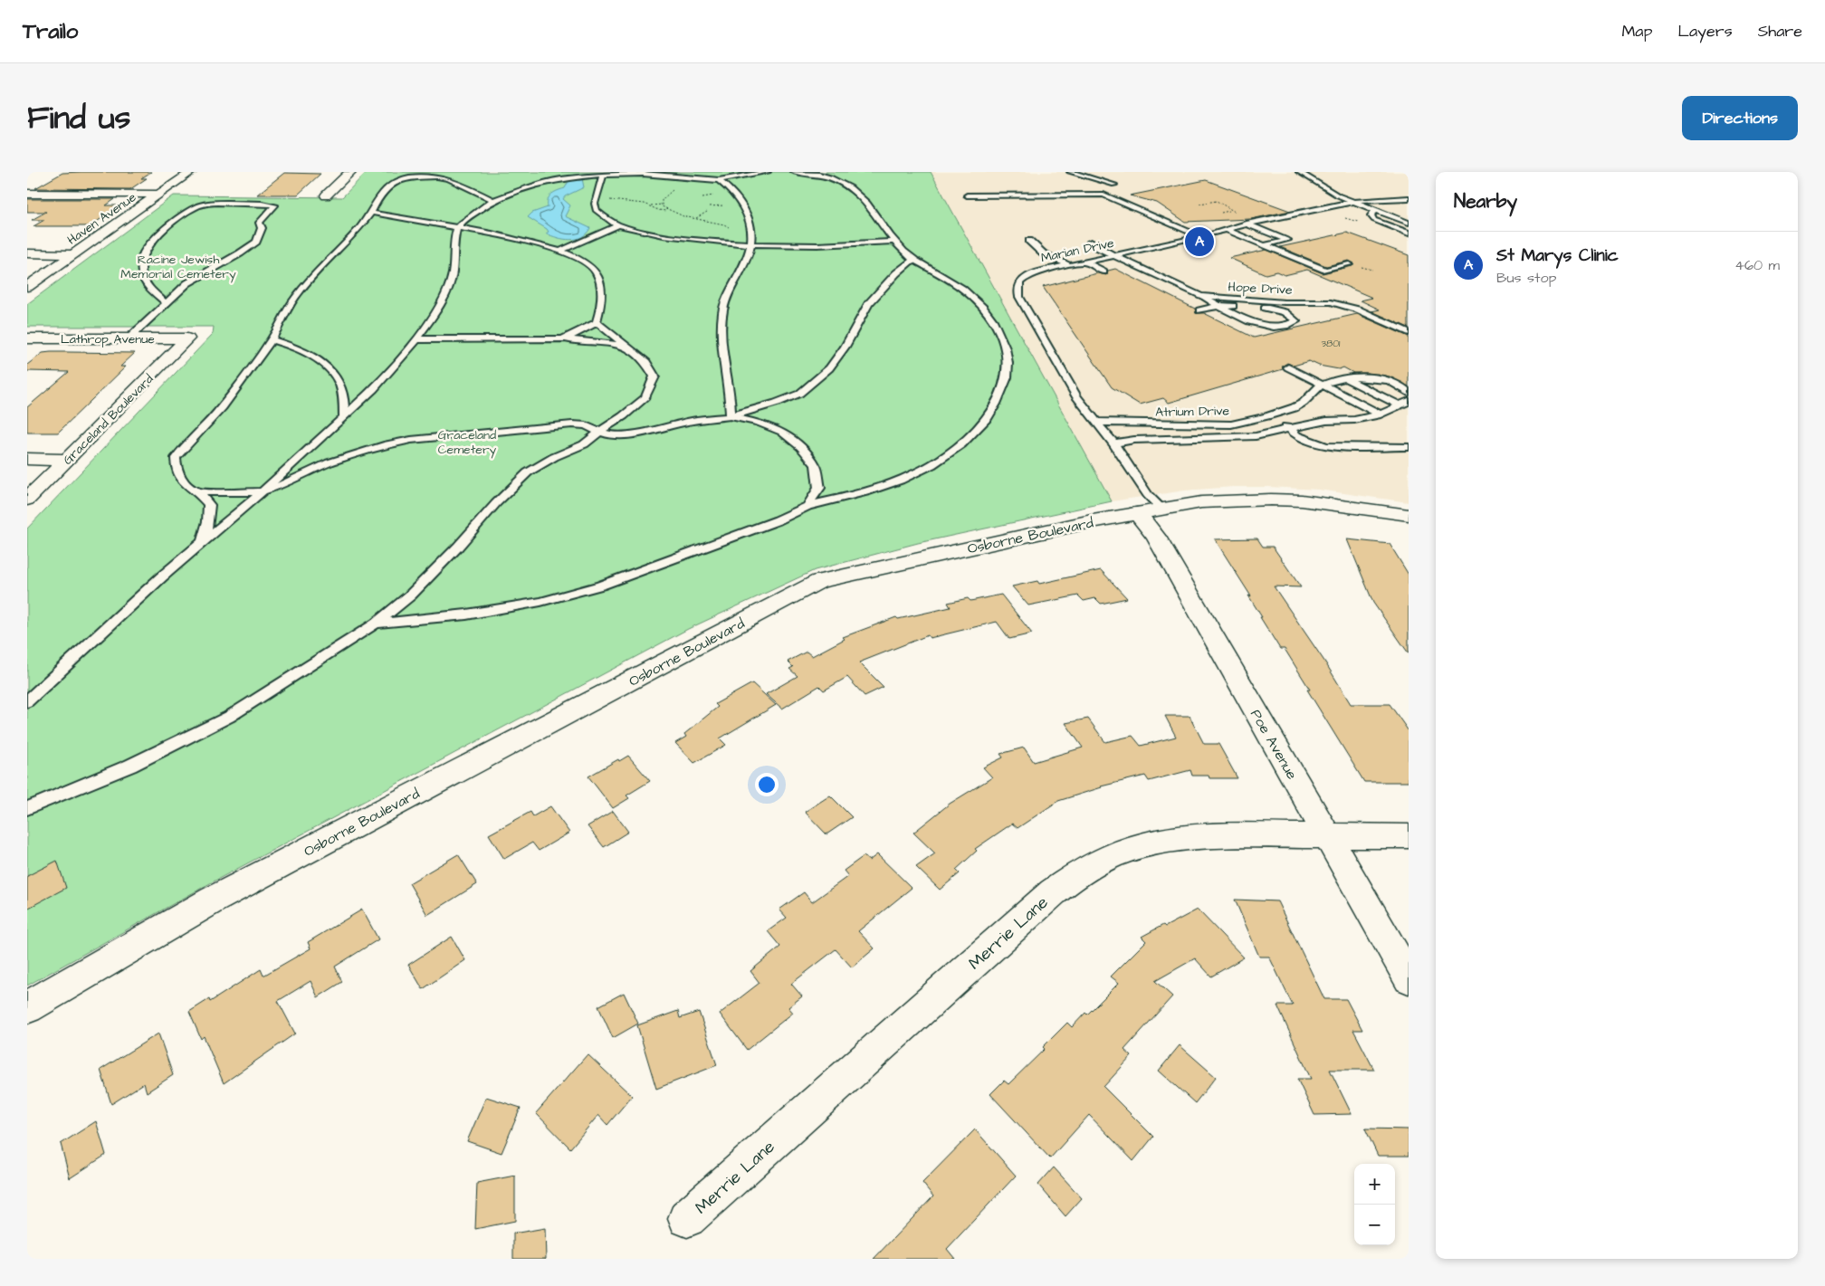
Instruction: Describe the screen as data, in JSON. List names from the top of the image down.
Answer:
{
  "streets": {
    "street": [
      "Haven Avenue",
      "Lathrop Avenue",
      "Graceland Boulevard",
      "Osborne Boulevard",
      "Poe Avenue",
      "Merrie Lane"
    ],
    "lane": ["Marian Drive", "Hope Drive", "Atrium Drive"]
  },
  "crossings": [
    ["Marian Drive", "Hope Drive"],
    ["Marian Drive", "Atrium Drive"],
    ["Marian Drive", "Osborne Boulevard"],
    ["Marian Drive", "Poe Avenue"],
    ["Lathrop Avenue", "Graceland Boulevard"],
    ["Osborne Boulevard", "Poe Avenue"],
    ["Poe Avenue", "Merrie Lane"]
  ],
  "parks": ["Racine Jewish Memorial Cemetery", "Graceland Cemetery"],
  "house_numbers": ["3801"],
  "page": {
    "header": "Trailo",
    "nav": ["Map", "Layers", "Share"],
    "title": "Find us",
    "buttons": "Directions",
    "heading": "Nearby",
    "pins": "A",
    "list": [
      {
        "mark": "A",
        "name": "St Marys Clinic",
        "note": "Bus stop",
        "value": "460 m"
      }
    ],
    "map_buttons": ["+", "−"]
  }
}
